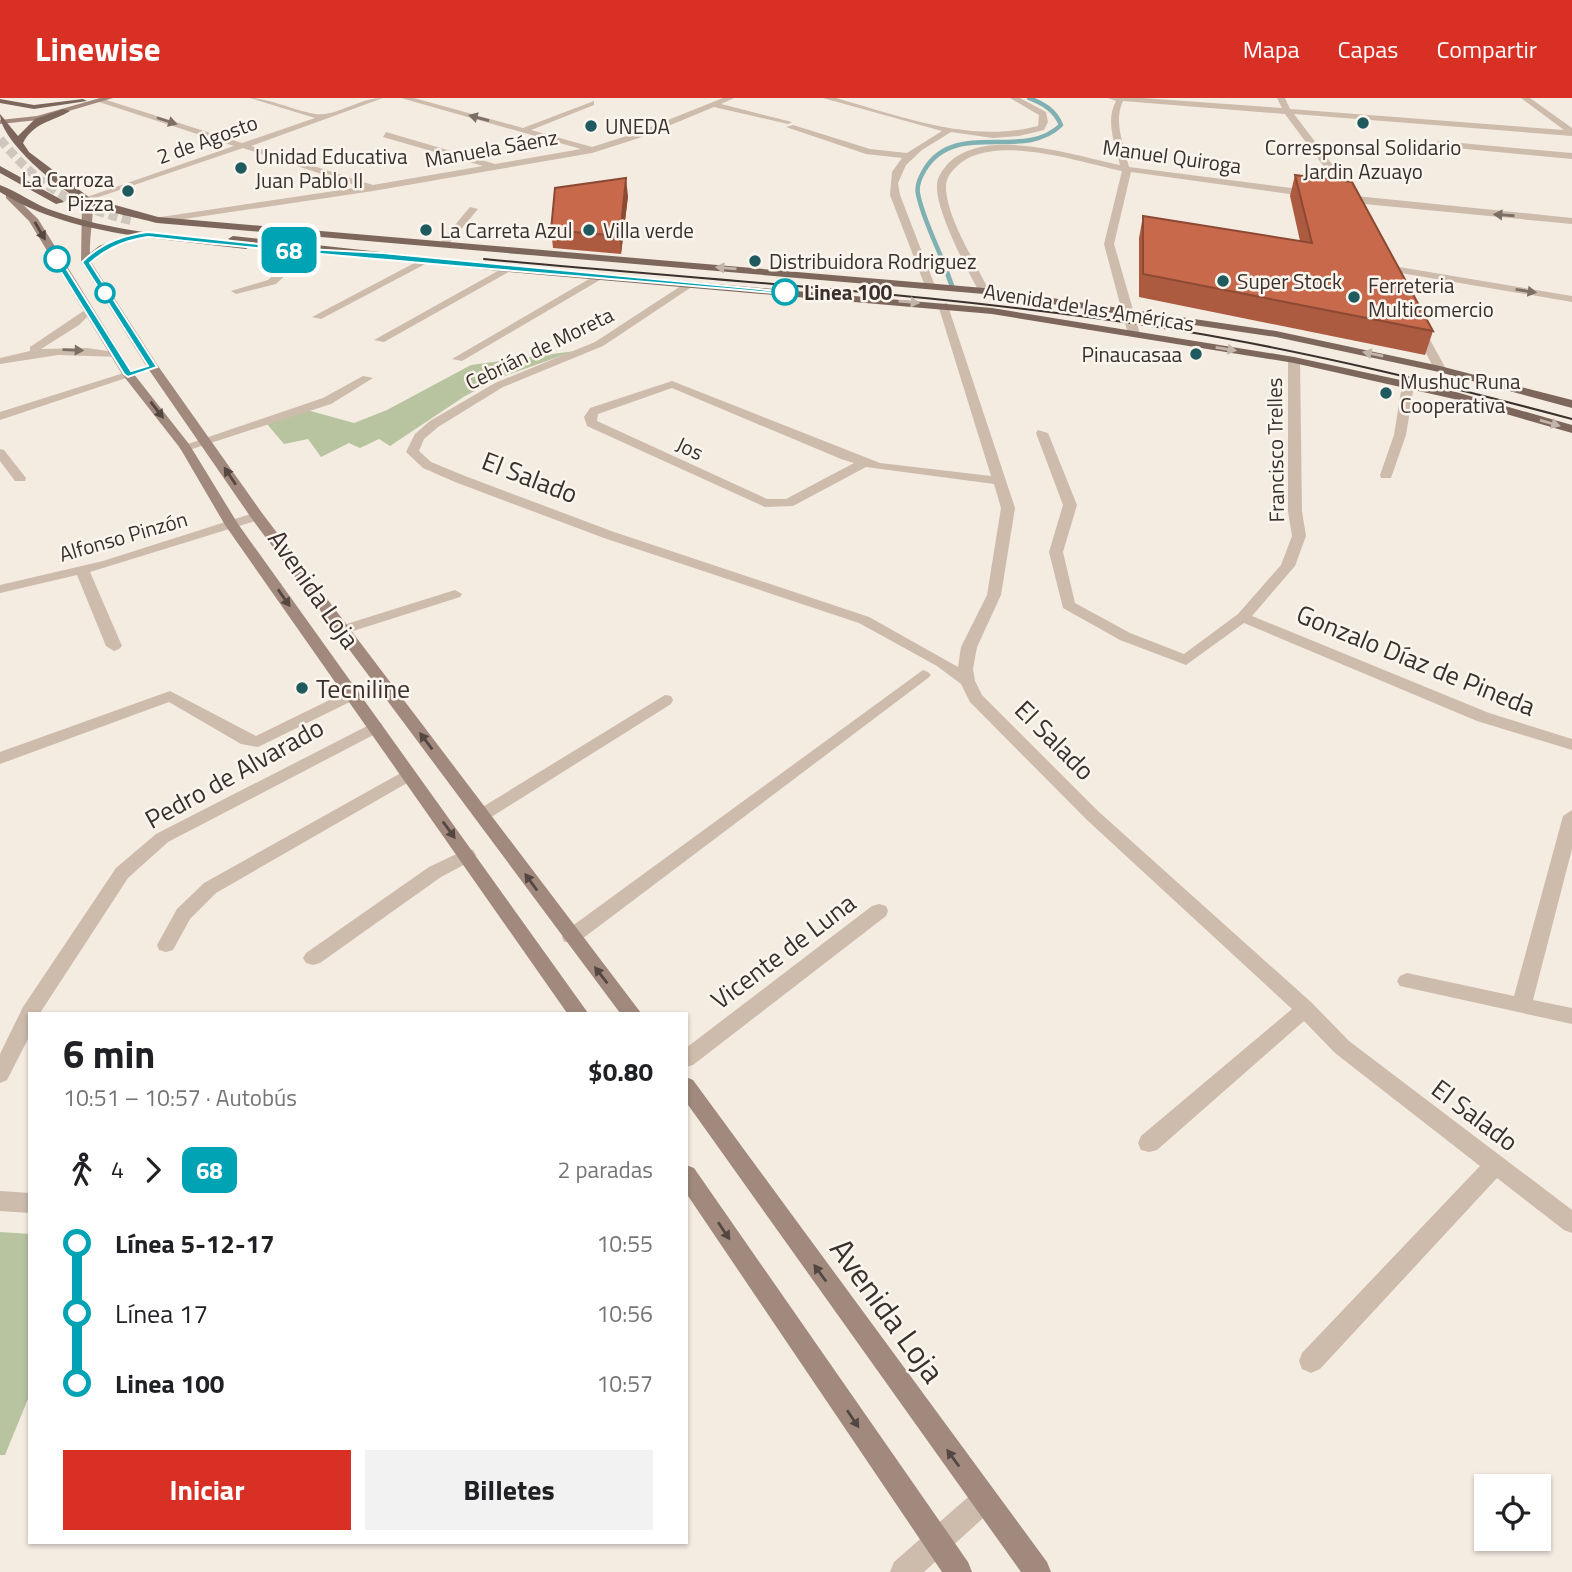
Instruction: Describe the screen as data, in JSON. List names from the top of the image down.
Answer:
{
  "streets": {
    "main road": ["Avenida de las Américas", "Avenida Loja"],
    "street": [
      "2 de Agosto",
      "Manuela Sáenz",
      "Manuel Quiroga",
      "Cebrián de Moreta",
      "Jos",
      "Francisco Trelles",
      "El Salado",
      "Alfonso Pinzón",
      "Gonzalo Díaz de Pineda",
      "Pedro de Alvarado",
      "Vicente de Luna"
    ]
  },
  "crossings": [
    ["2 de Agosto", "Avenida de las Américas"],
    ["Manuela Sáenz", "Avenida de las Américas"],
    ["Manuel Quiroga", "Avenida de las Américas"],
    ["Avenida de las Américas", "Cebrián de Moreta"],
    ["Avenida de las Américas", "Francisco Trelles"],
    ["Avenida de las Américas", "Avenida Loja"],
    ["Cebrián de Moreta", "El Salado"],
    ["Francisco Trelles", "Gonzalo Díaz de Pineda"],
    ["Alfonso Pinzón", "Avenida Loja"],
    ["Avenida Loja", "Pedro de Alvarado"]
  ],
  "places": [
    "Corresponsal Solidario Jardin Azuayo",
    "UNEDA",
    "Unidad Educativa Juan Pablo II",
    "La Carroza Pizza",
    "La Carreta Azul",
    "Villa verde",
    "Distribuidora Rodriguez",
    "Super Stock",
    "Linea 100",
    "Ferreteria Multicomercio",
    "Pinaucasaa",
    "Mushuc Runa Cooperativa",
    "Tecniline"
  ],
  "lines": ["bus line 68"],
  "page": {
    "header": "Linewise",
    "nav": ["Mapa", "Capas", "Compartir"],
    "on_map": "68",
    "heading": ["6 min", "10:51 – 10:57 · Autobús", "$0.80"],
    "legs": ["4", "68", "2 paradas"],
    "list": [
      {
        "name": "Línea 5-12-17",
        "value": "10:55"
      },
      {
        "name": "Línea 17",
        "value": "10:56"
      },
      {
        "name": "Linea 100",
        "value": "10:57"
      }
    ],
    "buttons": ["Iniciar", "Billetes"]
  }
}
